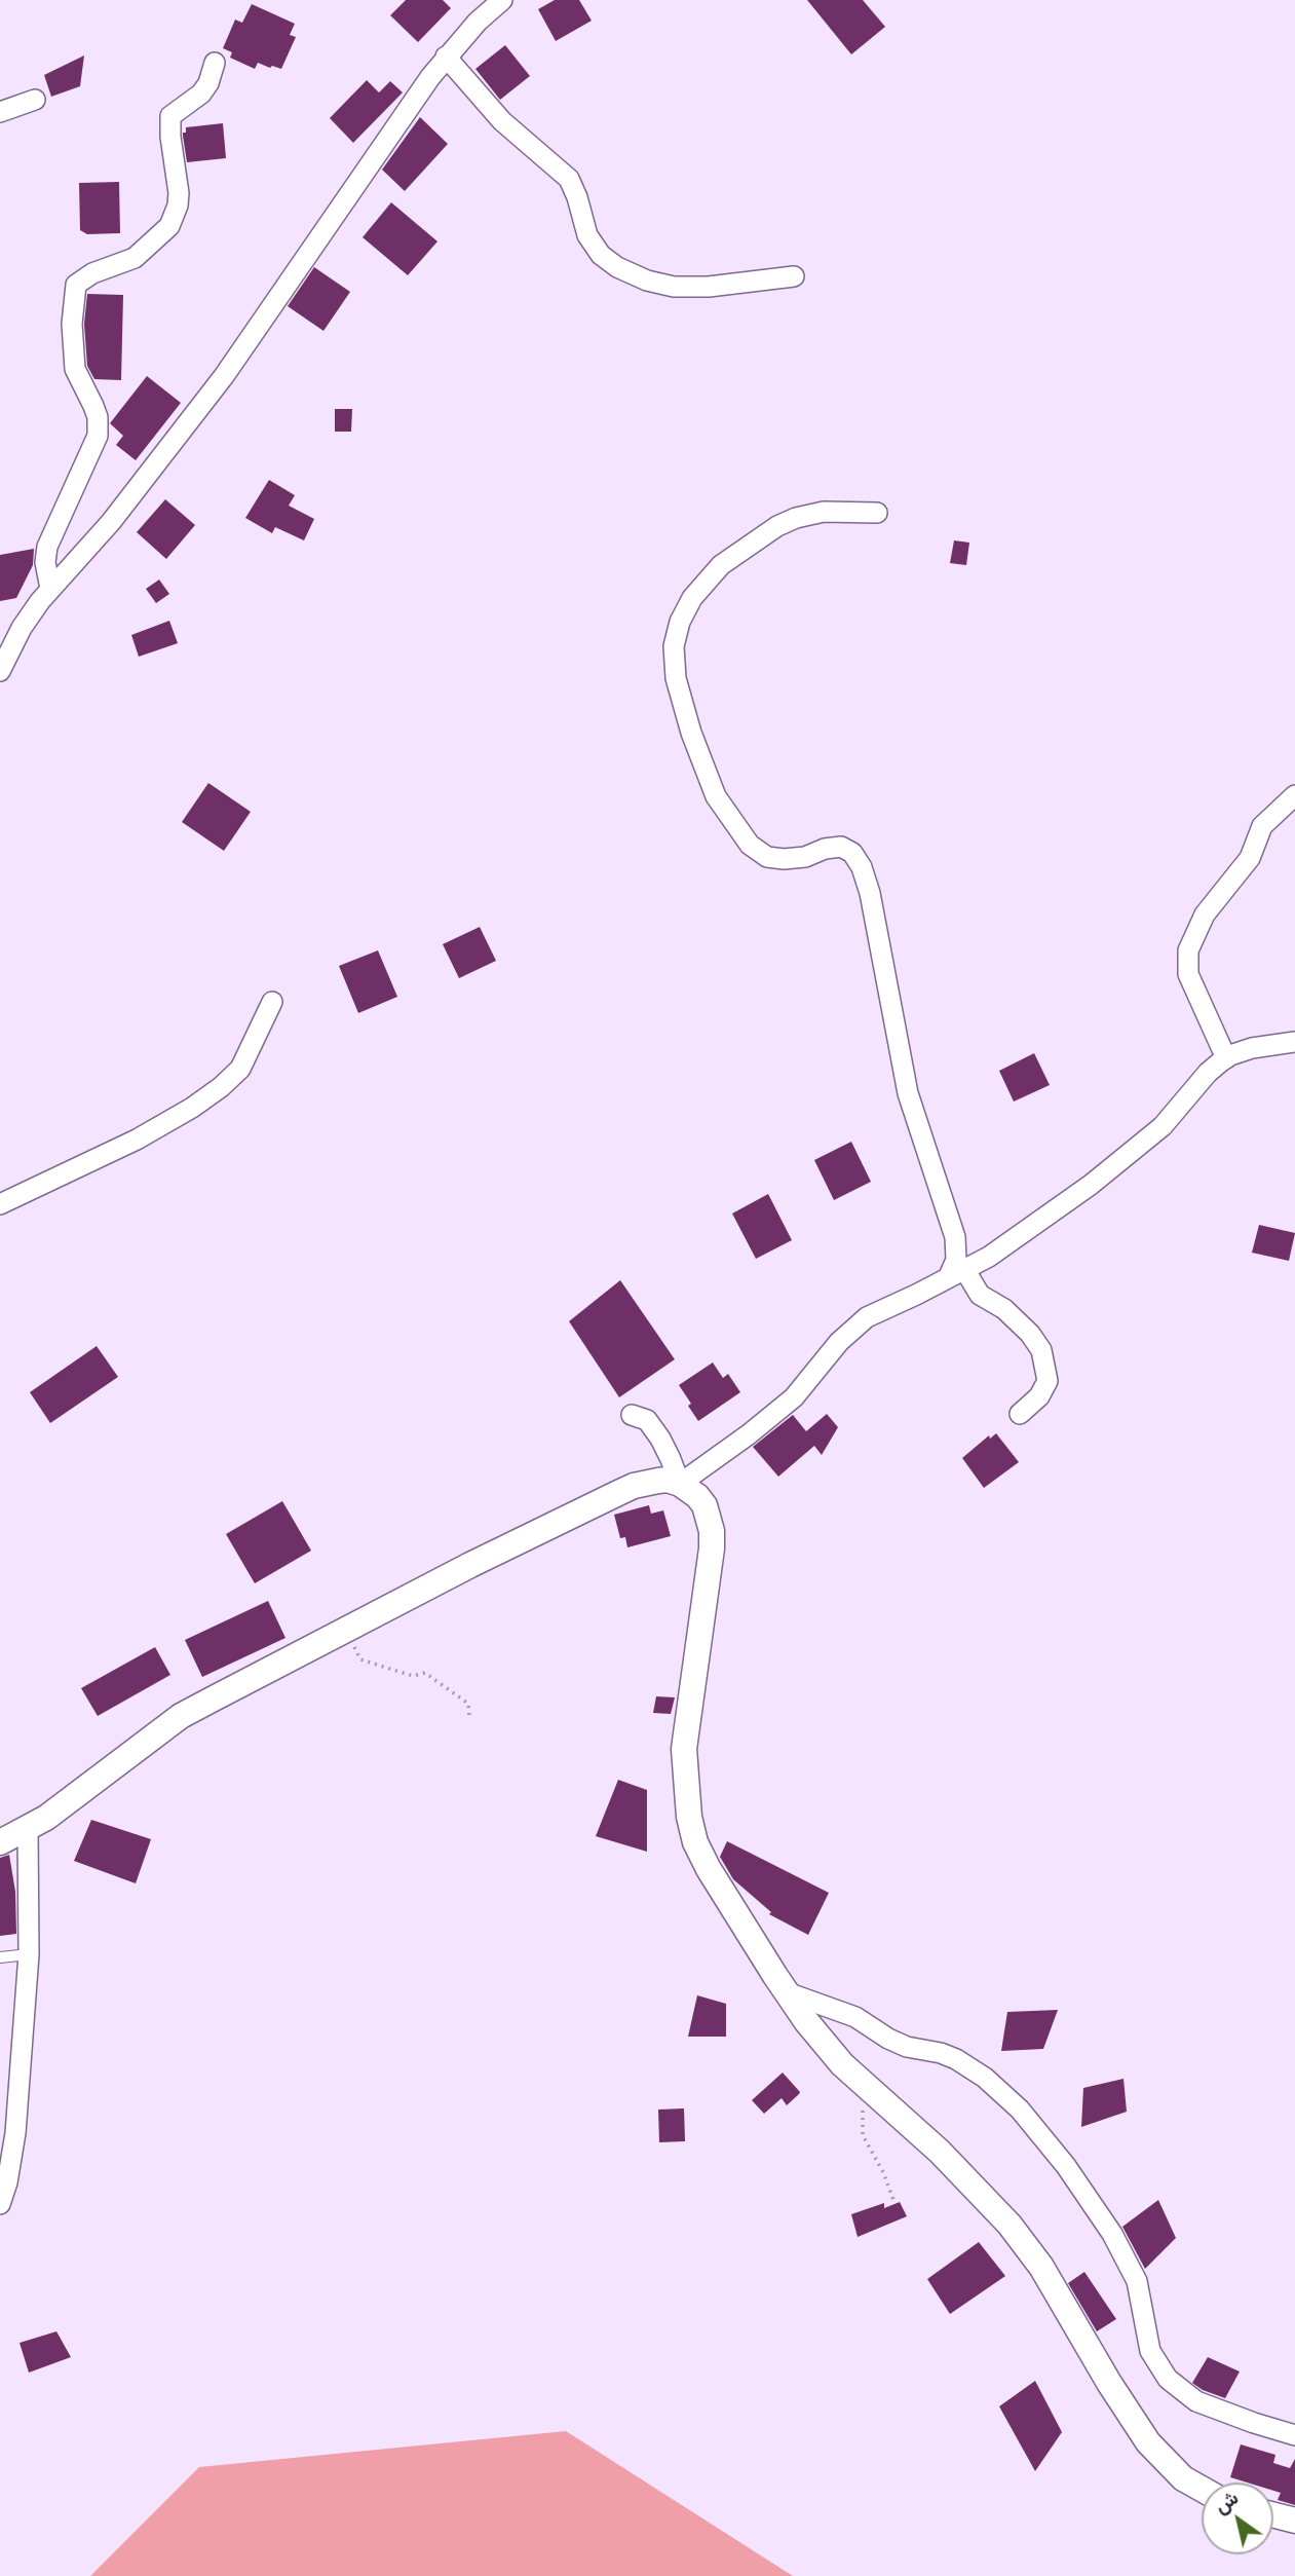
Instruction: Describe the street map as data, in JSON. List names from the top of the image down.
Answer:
{
  "north": "top left"
}
